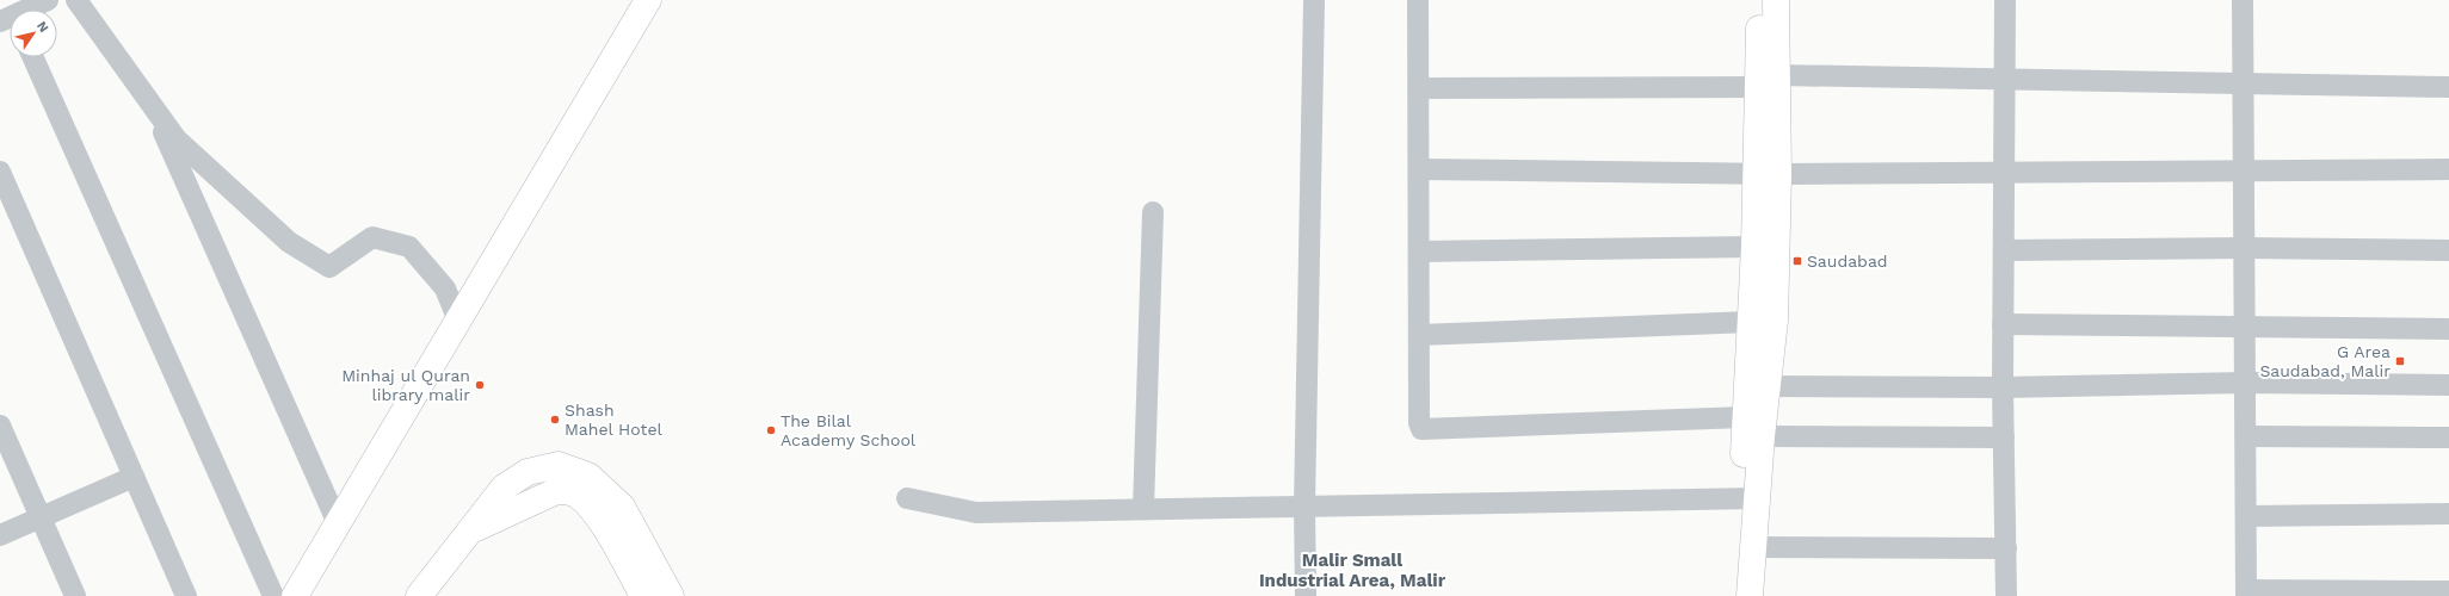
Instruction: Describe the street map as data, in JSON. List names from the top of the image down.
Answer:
{
  "districts": ["Malir Small Industrial Area, Malir"],
  "places": {
    "transit": ["Saudabad", "G Area Saudabad, Malir"],
    "other": ["Minhaj ul Quran library malir", "Shash Mahel Hotel", "The Bilal Academy School"]
  },
  "north": "top right"
}
